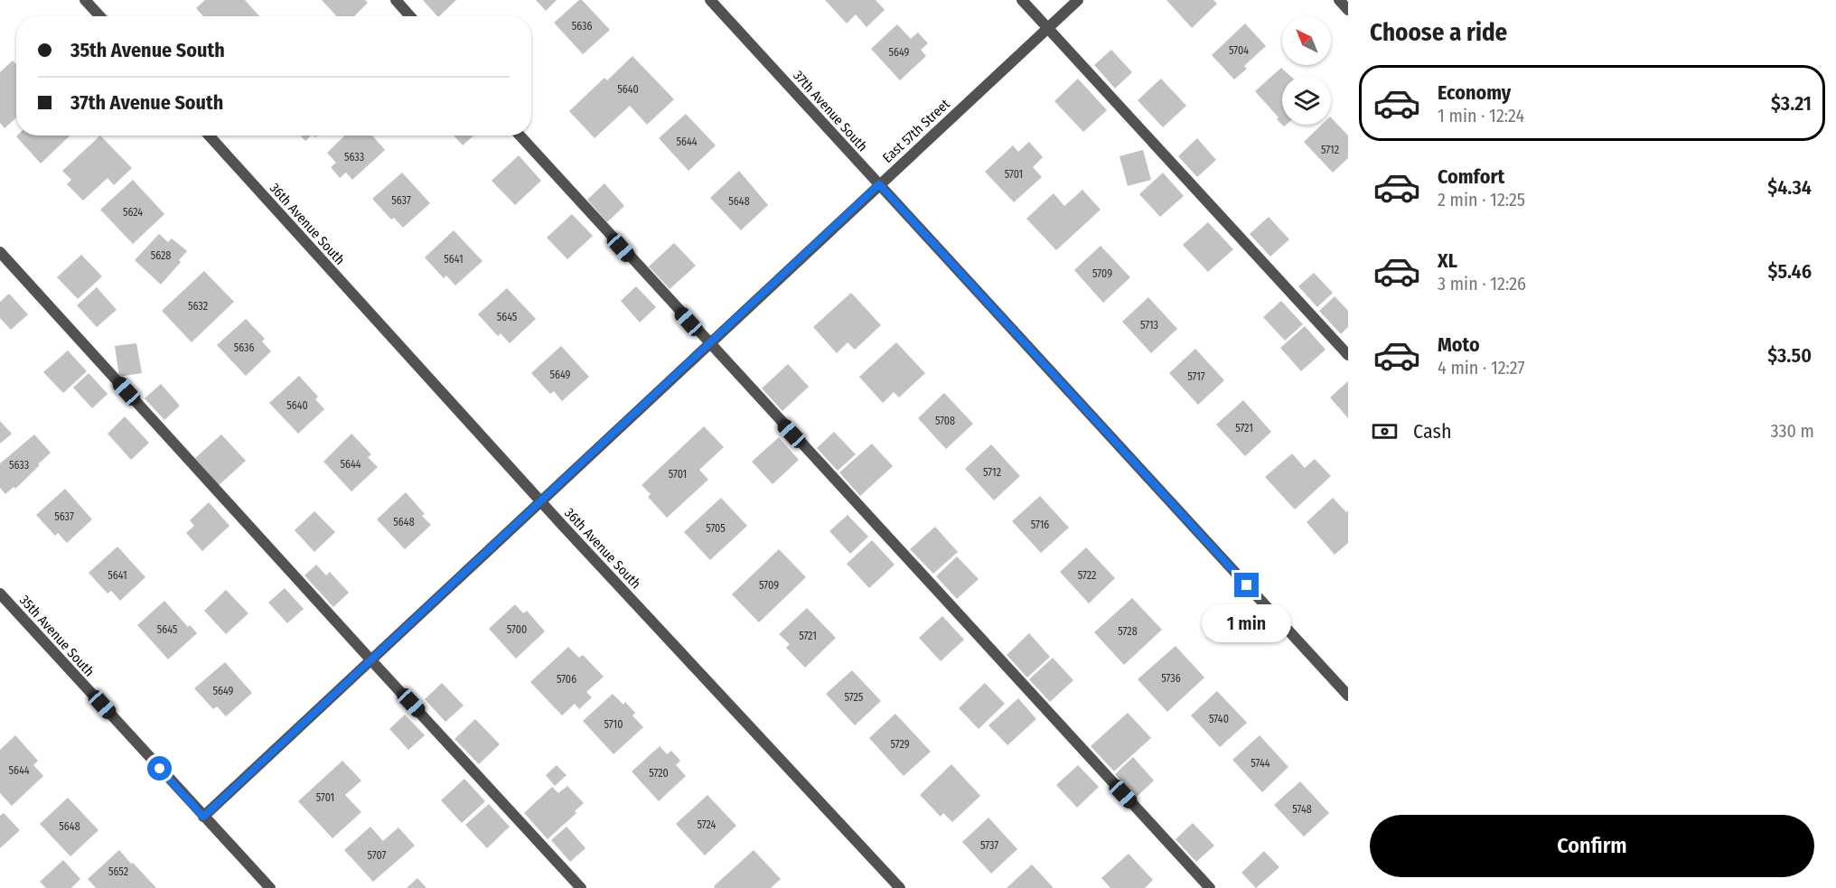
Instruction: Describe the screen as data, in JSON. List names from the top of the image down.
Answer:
{
  "streets": {
    "street": [
      "37th Avenue South",
      "East 57th Street",
      "36th Avenue South",
      "35th Avenue South"
    ]
  },
  "crossings": [
    ["37th Avenue South", "East 57th Street"],
    ["East 57th Street", "36th Avenue South"],
    ["East 57th Street", "35th Avenue South"]
  ],
  "house_numbers": [
    "5636",
    "5704",
    "5649",
    "5640",
    "5644",
    "5712",
    "5633",
    "5701",
    "5637",
    "5648",
    "5624",
    "5628",
    "5641",
    "5709",
    "5632",
    "5645",
    "5713",
    "5636",
    "5649",
    "5717",
    "5640",
    "5708",
    "5721",
    "5644",
    "5633",
    "5712",
    "5701",
    "5637",
    "5648",
    "5716",
    "5705",
    "5641",
    "5722",
    "5709",
    "5645",
    "5700",
    "5728",
    "5721",
    "5736",
    "5706",
    "5649",
    "5725",
    "5740",
    "5710",
    "5729",
    "5744",
    "5644",
    "5720",
    "5701",
    "5748",
    "5724",
    "5648",
    "5737",
    "5707",
    "5652"
  ],
  "north": "top left",
  "page": {
    "heading": "Choose a ride",
    "banner": ["35th Avenue South", "37th Avenue South"],
    "list": [
      {
        "name": "Economy",
        "note": "1 min · 12:24",
        "value": "$3.21"
      },
      {
        "name": "Comfort",
        "note": "2 min · 12:25",
        "value": "$4.34"
      },
      {
        "name": "XL",
        "note": "3 min · 12:26",
        "value": "$5.46"
      },
      {
        "name": "Moto",
        "note": "4 min · 12:27",
        "value": "$3.50"
      }
    ],
    "pay": ["Cash", "330 m"],
    "bubble": "1 min",
    "buttons": "Confirm"
  }
}
